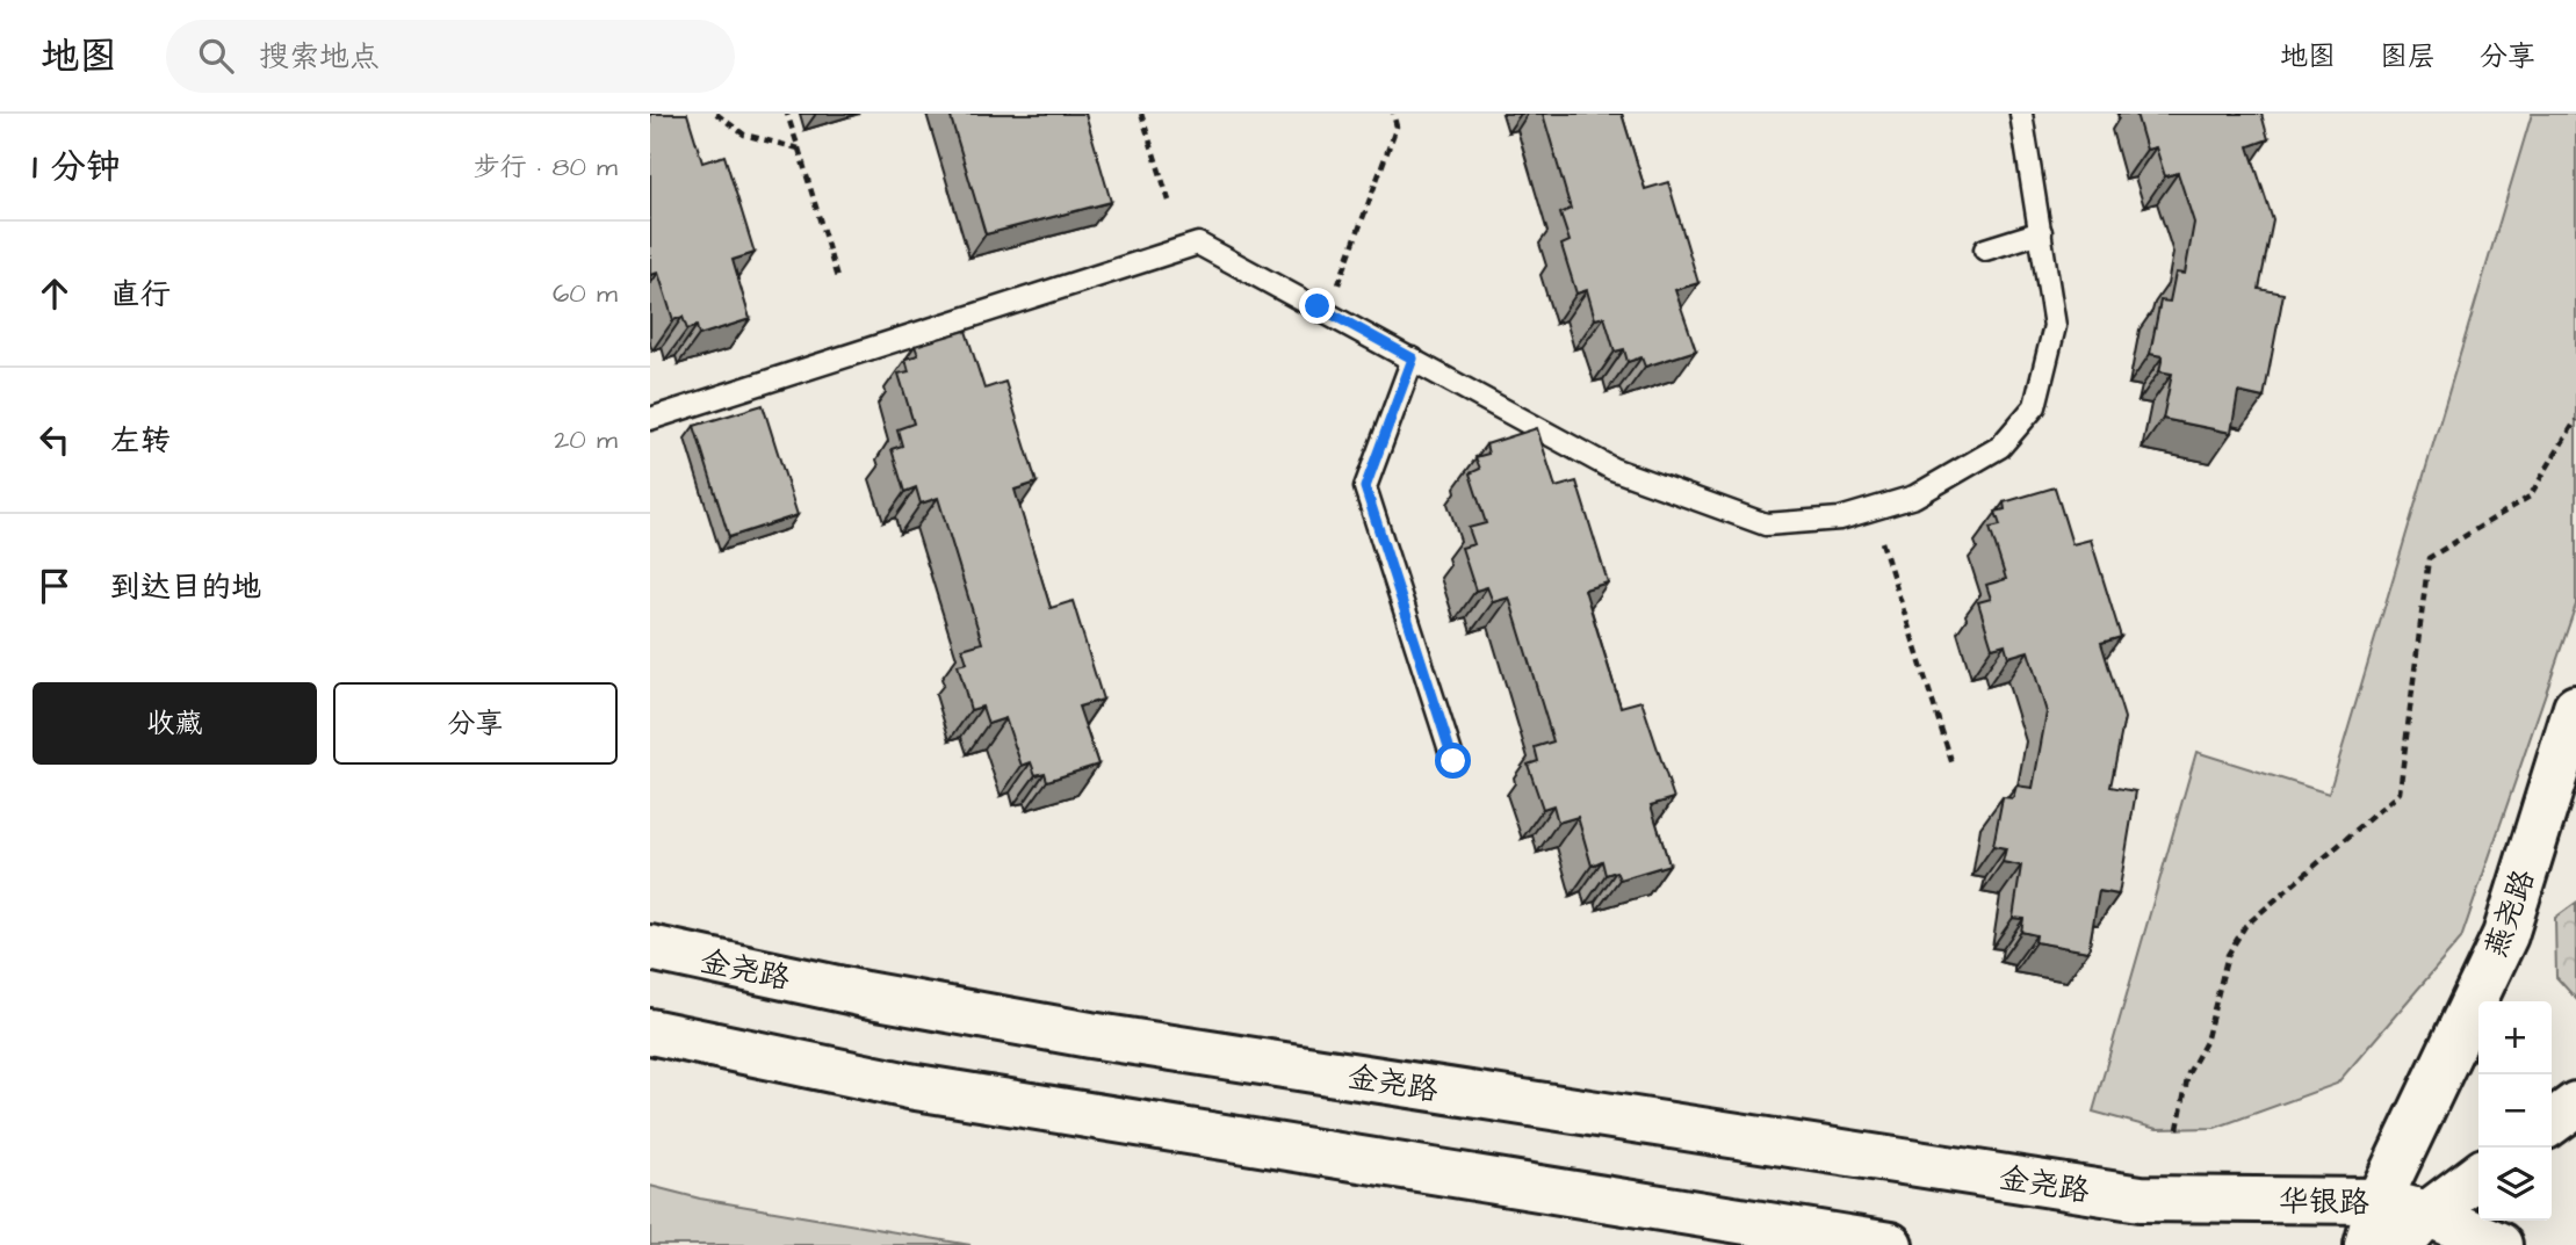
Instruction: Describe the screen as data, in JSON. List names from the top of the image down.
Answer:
{
  "streets": {
    "main road": ["燕尧路", "金尧路", "华银路"]
  },
  "crossings": [
    ["燕尧路", "华银路"],
    ["金尧路", "华银路"]
  ],
  "page": {
    "header": "地图",
    "search": "搜索地点",
    "nav": ["地图", "图层", "分享"],
    "heading": ["1 分钟", "步行 · 80 m"],
    "list": [
      ["直行", "60 m"],
      ["左转", "20 m"],
      "到达目的地"
    ],
    "buttons": ["收藏", "分享"],
    "map_buttons": ["+", "−"]
  }
}
